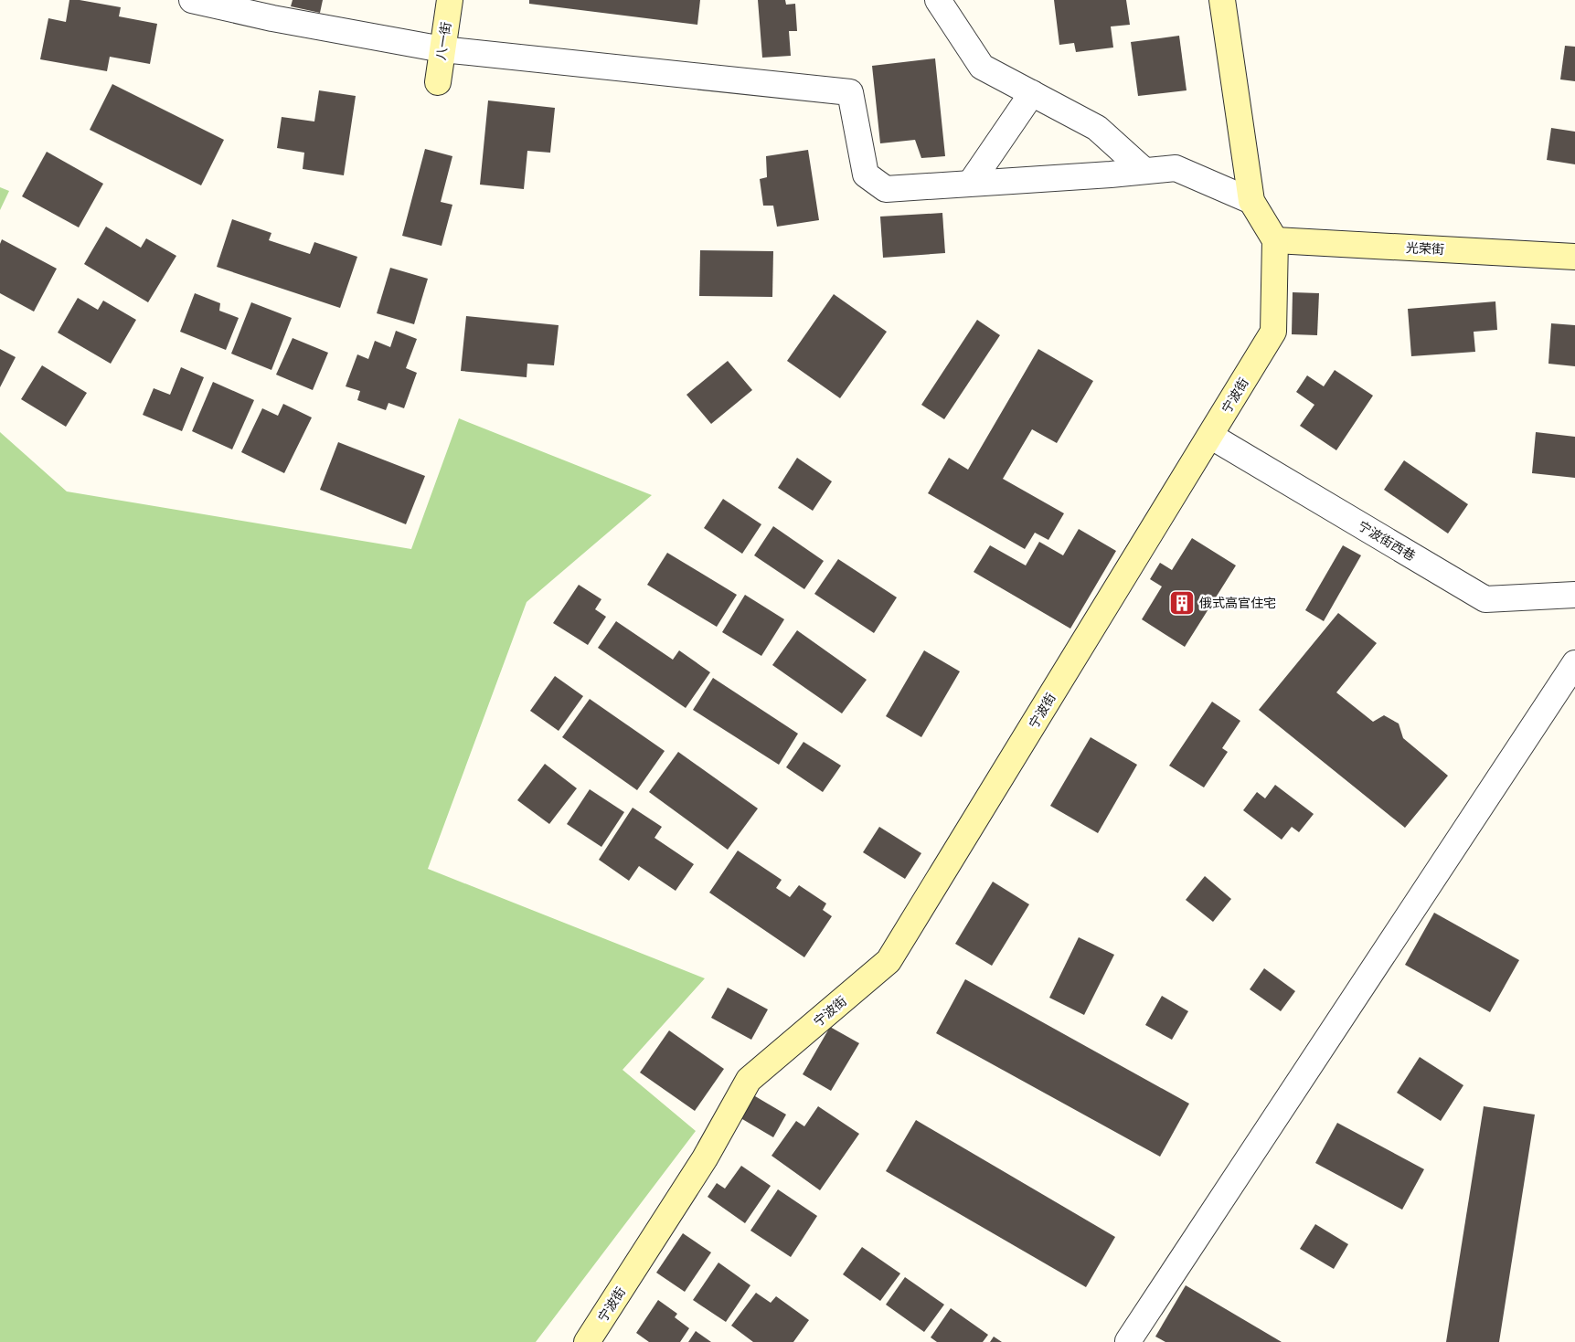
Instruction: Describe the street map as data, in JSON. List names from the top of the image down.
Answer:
{
  "streets": {
    "street": [
      "八一街",
      "光荣街",
      "宁波街",
      "宁波街西巷"
    ]
  },
  "crossings": [
    ["光荣街", "宁波街"],
    ["宁波街", "宁波街西巷"]
  ],
  "places": {
    "building": ["俄式高官住宅"]
  }
}
